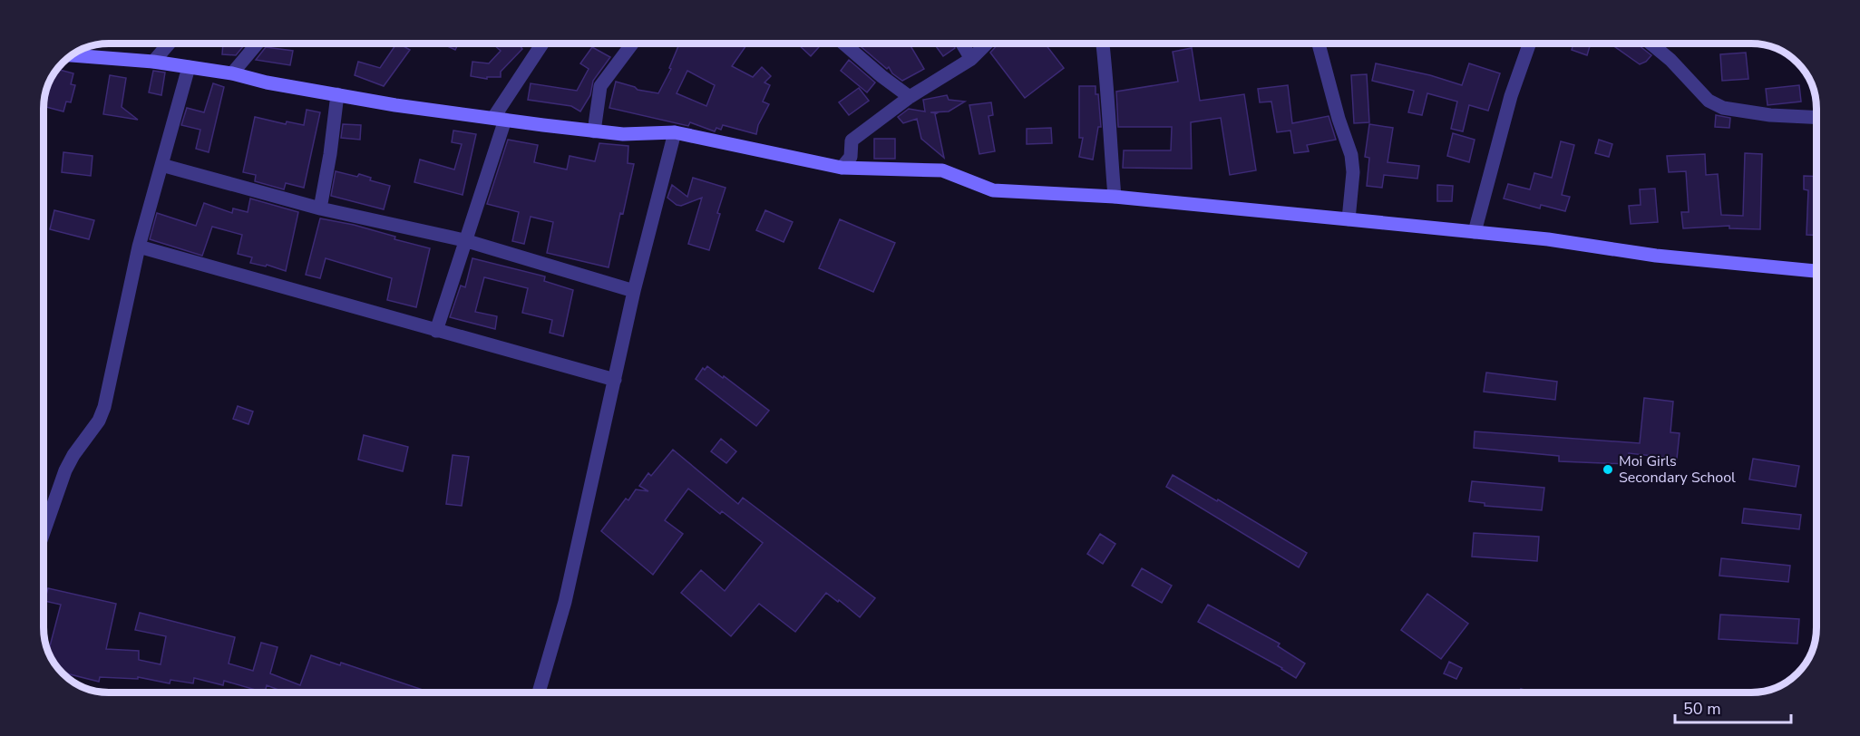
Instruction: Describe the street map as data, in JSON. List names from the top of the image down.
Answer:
{
  "places": ["Moi Girls Secondary School"],
  "scale_bar": "50 m"
}
